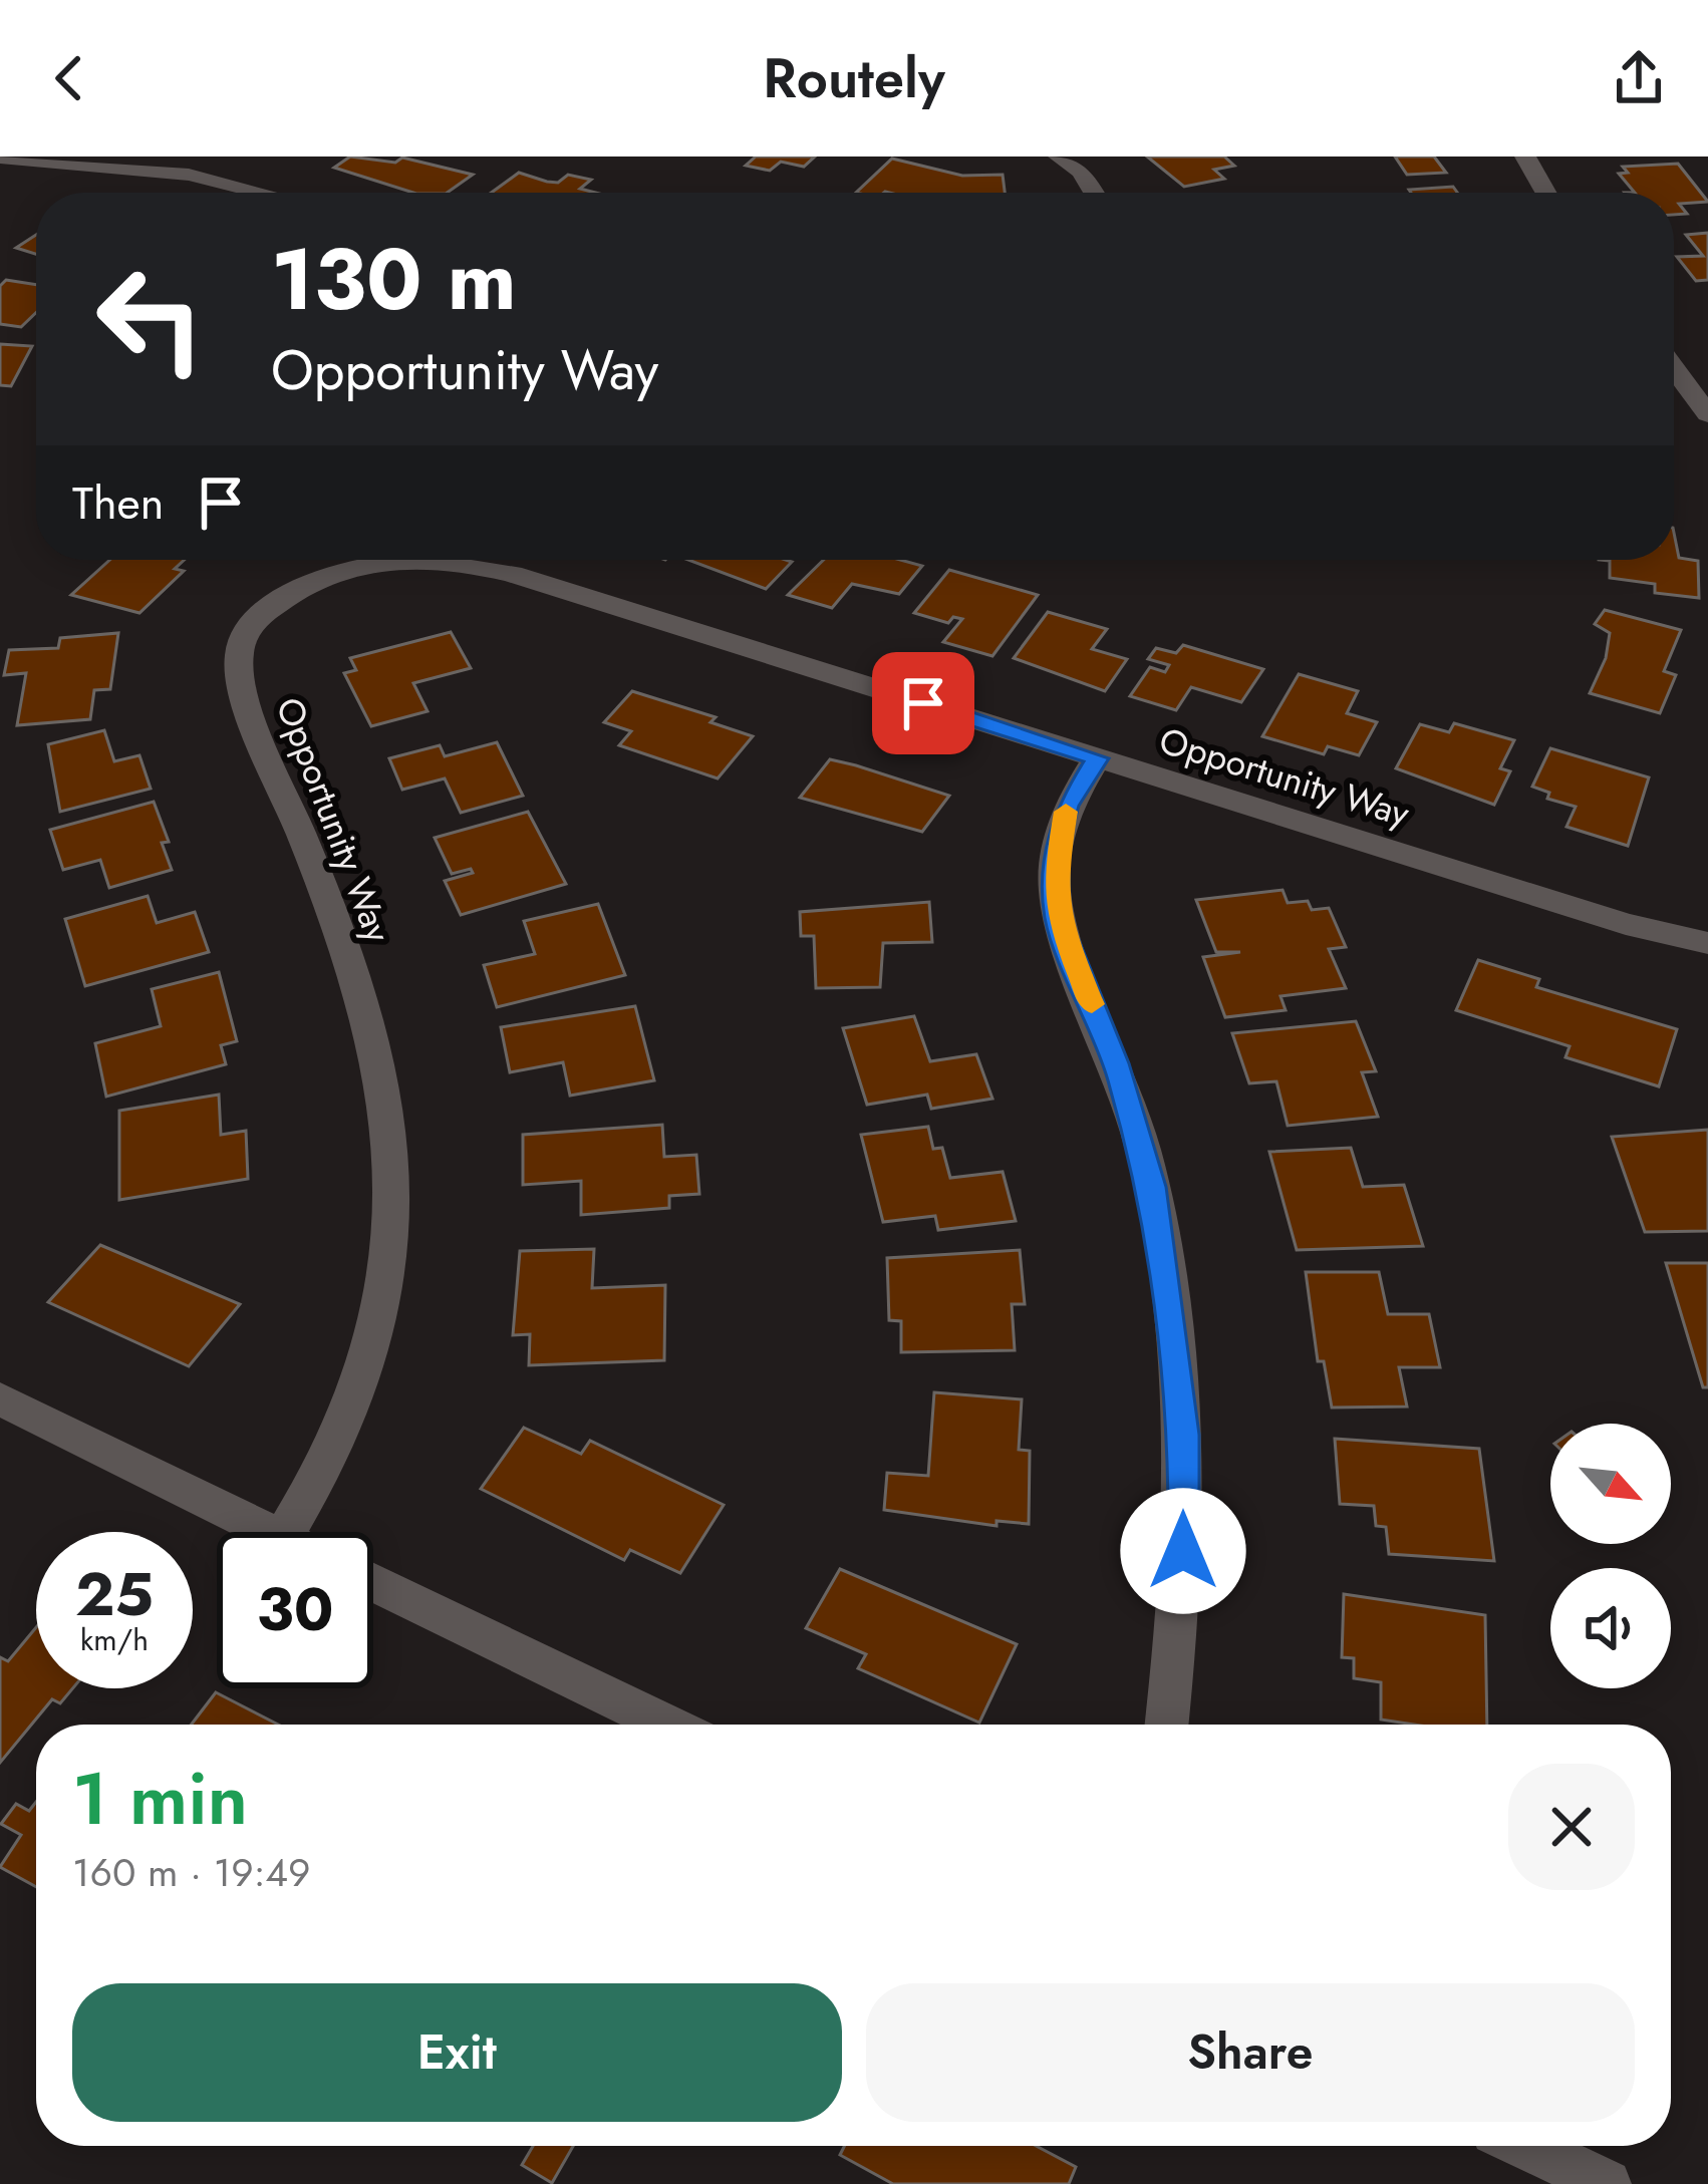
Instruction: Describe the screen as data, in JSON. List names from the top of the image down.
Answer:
{
  "streets": {
    "street": ["Opportunity Way"]
  },
  "north": "bottom right",
  "page": {
    "header": "Routely",
    "turn": ["130 m", "Opportunity Way"],
    "then": "Then",
    "speed": "25 km/h",
    "limit": "30",
    "heading": ["1 min", "160 m · 19:49"],
    "buttons": ["Exit", "Share"]
  }
}
